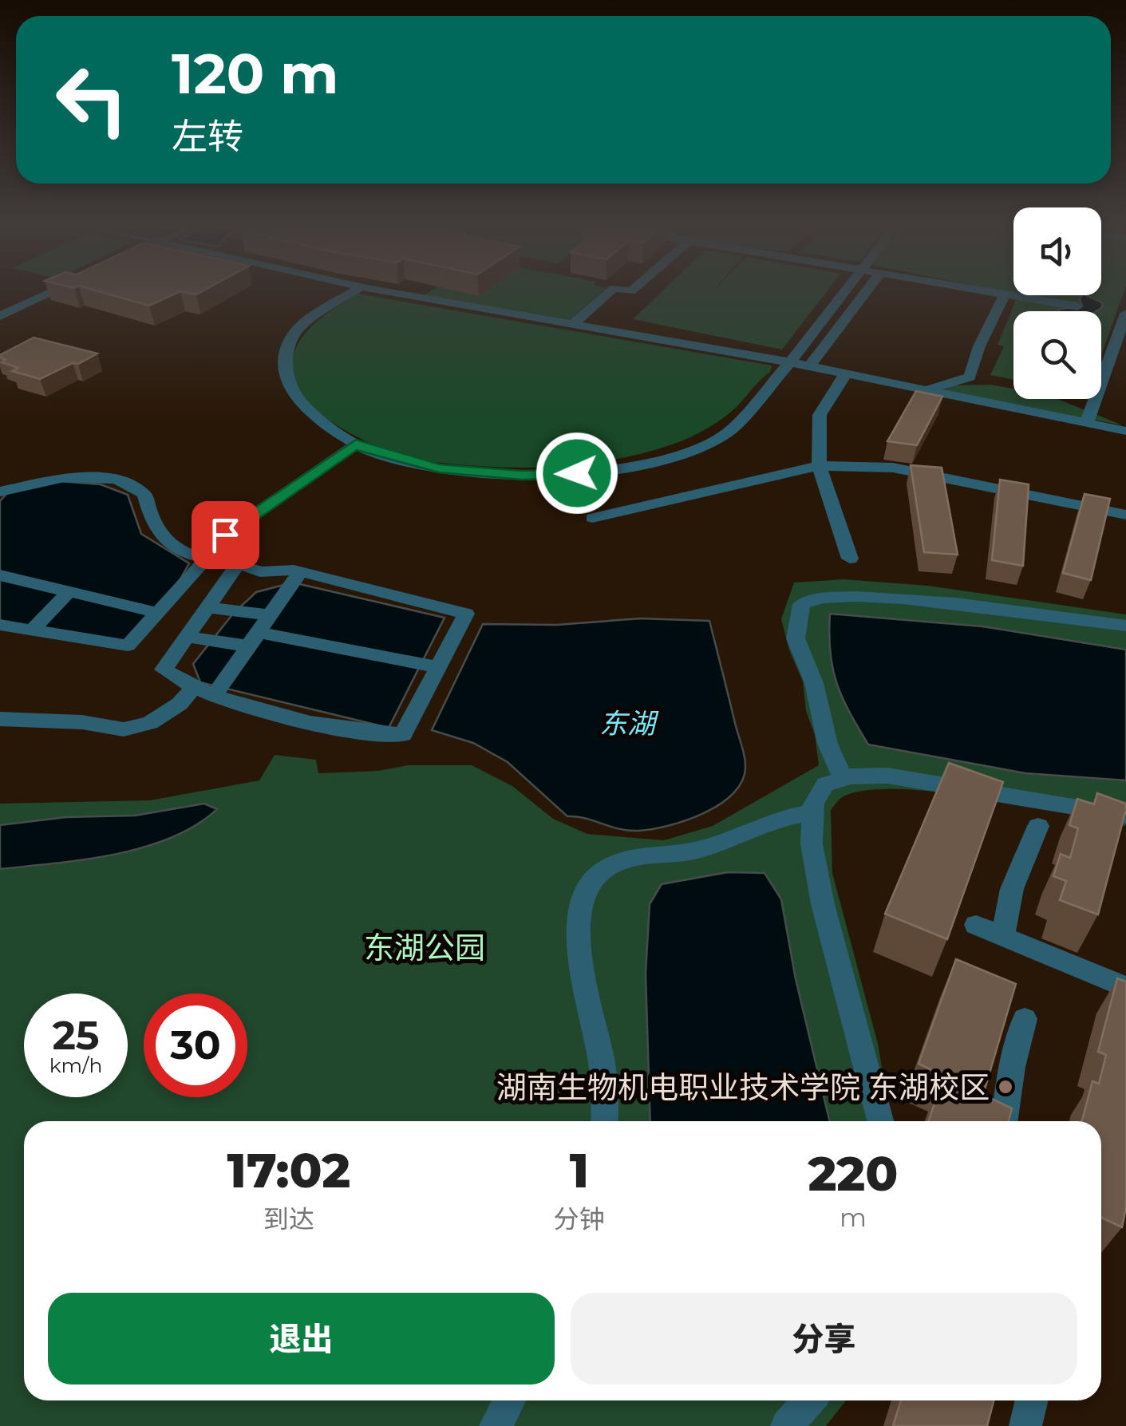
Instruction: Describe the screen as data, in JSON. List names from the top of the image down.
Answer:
{
  "water": ["东湖"],
  "parks": ["东湖公园"],
  "places": ["湖南生物机电职业技术学院 东湖校区"],
  "page": {
    "turn": ["120 m", "左转"],
    "speed": "25 km/h",
    "limit": "30",
    "eta": [
      "17:02",
      "到达",
      "1",
      "分钟",
      "220",
      "m"
    ],
    "buttons": ["退出", "分享"]
  }
}
